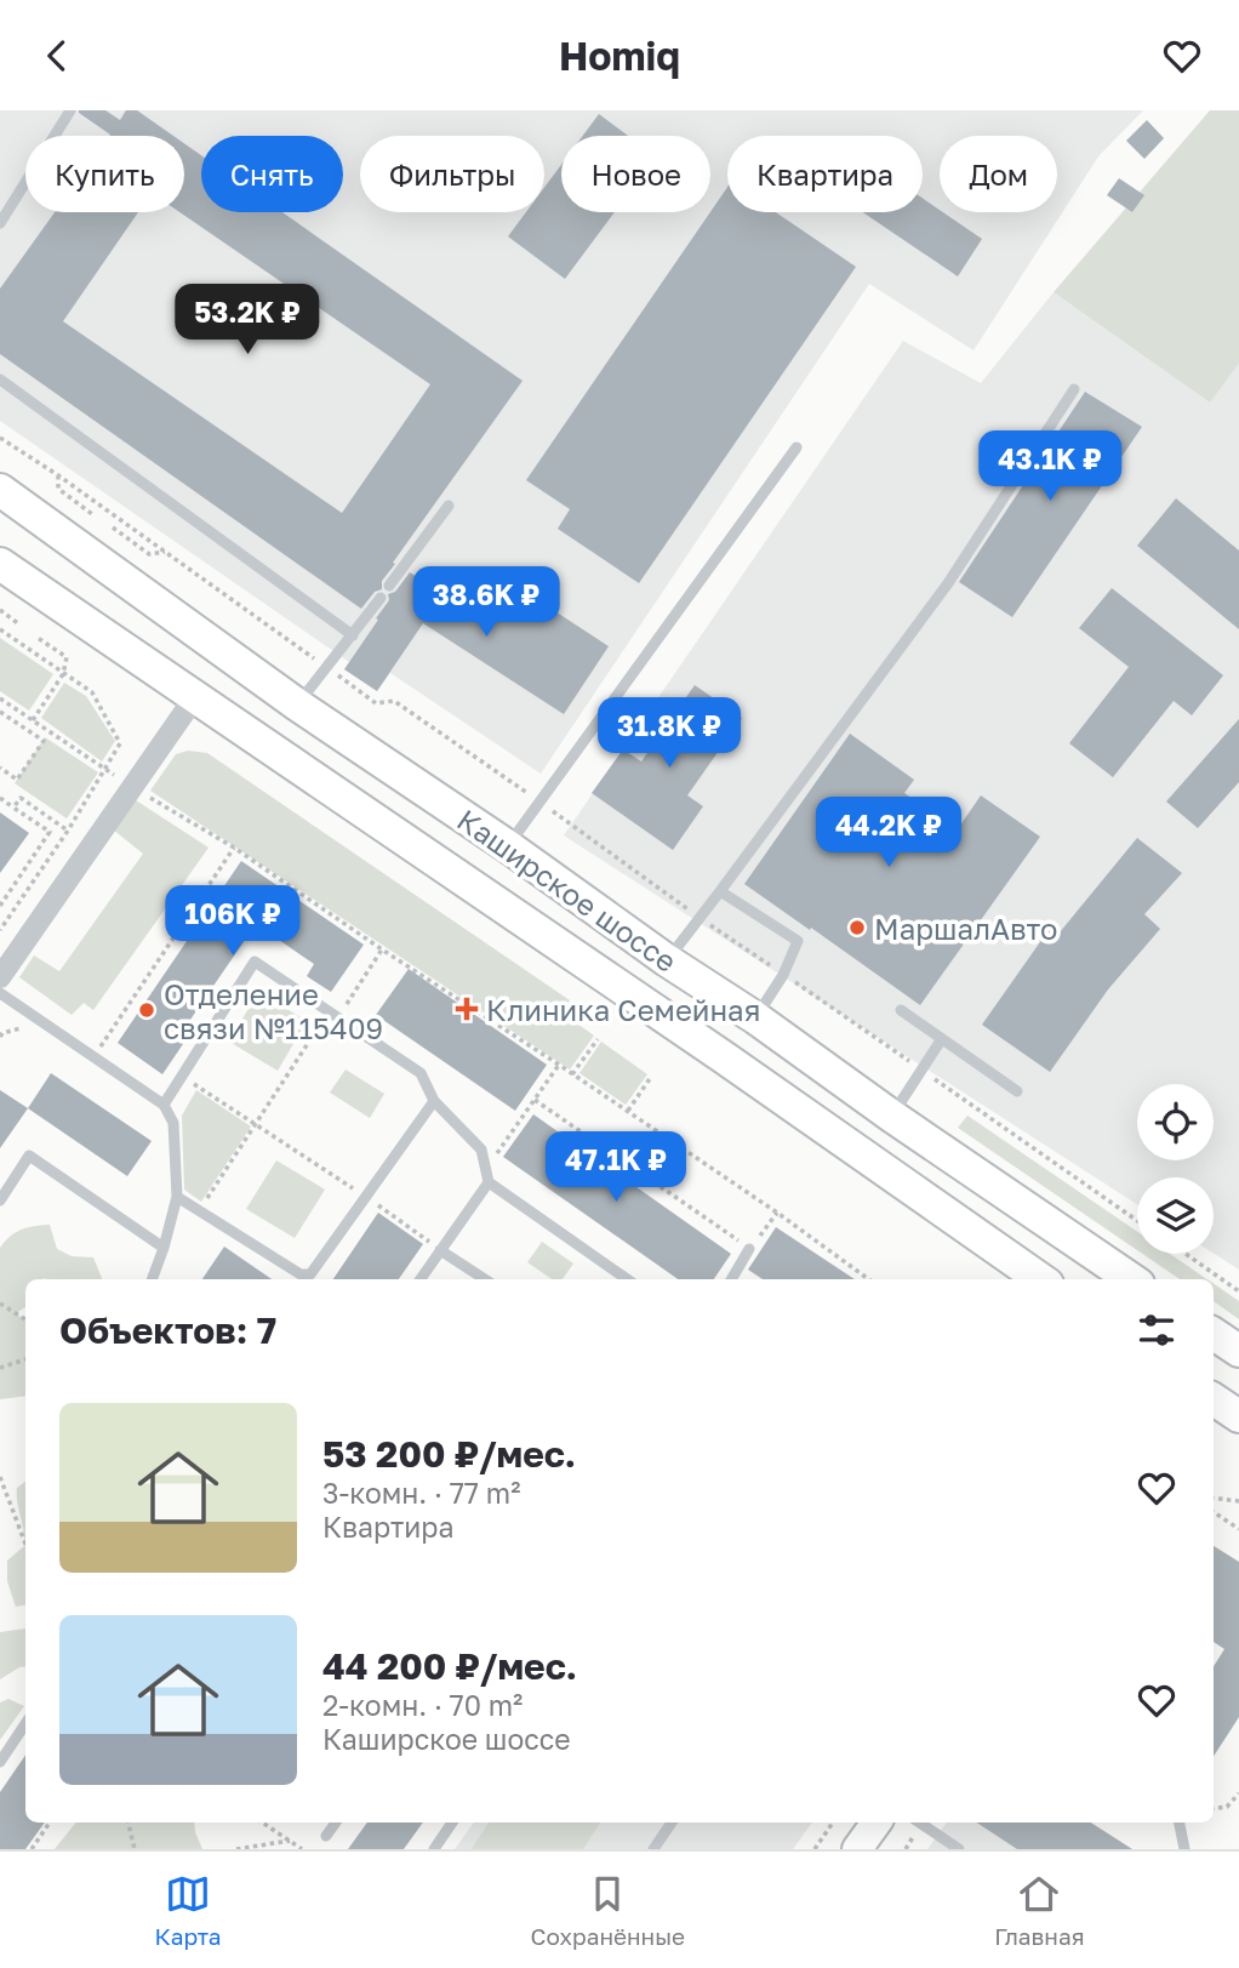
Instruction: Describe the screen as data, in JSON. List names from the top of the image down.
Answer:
{
  "streets": {
    "main road": ["Каширское шоссе"]
  },
  "places": {
    "other": ["МаршалАвто", "Отделение связи №115409"],
    "health": ["Клиника Семейная"]
  },
  "page": {
    "header": "Homiq",
    "chip": [
      "Купить",
      "Снять",
      "Фильтры",
      "Новое",
      "Квартира",
      "Дом"
    ],
    "price": [
      "53.2K ₽",
      "43.1K ₽",
      "38.6K ₽",
      "31.8K ₽",
      "44.2K ₽",
      "106K ₽",
      "47.1K ₽"
    ],
    "heading": "Объектов: 7",
    "list": [
      {
        "name": "53 200 ₽/мес.",
        "note": "3-комн. · 77 m² · Квартира"
      },
      {
        "name": "44 200 ₽/мес.",
        "note": "2-комн. · 70 m² · Каширское шоссе"
      }
    ],
    "tabs": ["Карта", "Сохранённые", "Главная"]
  }
}
